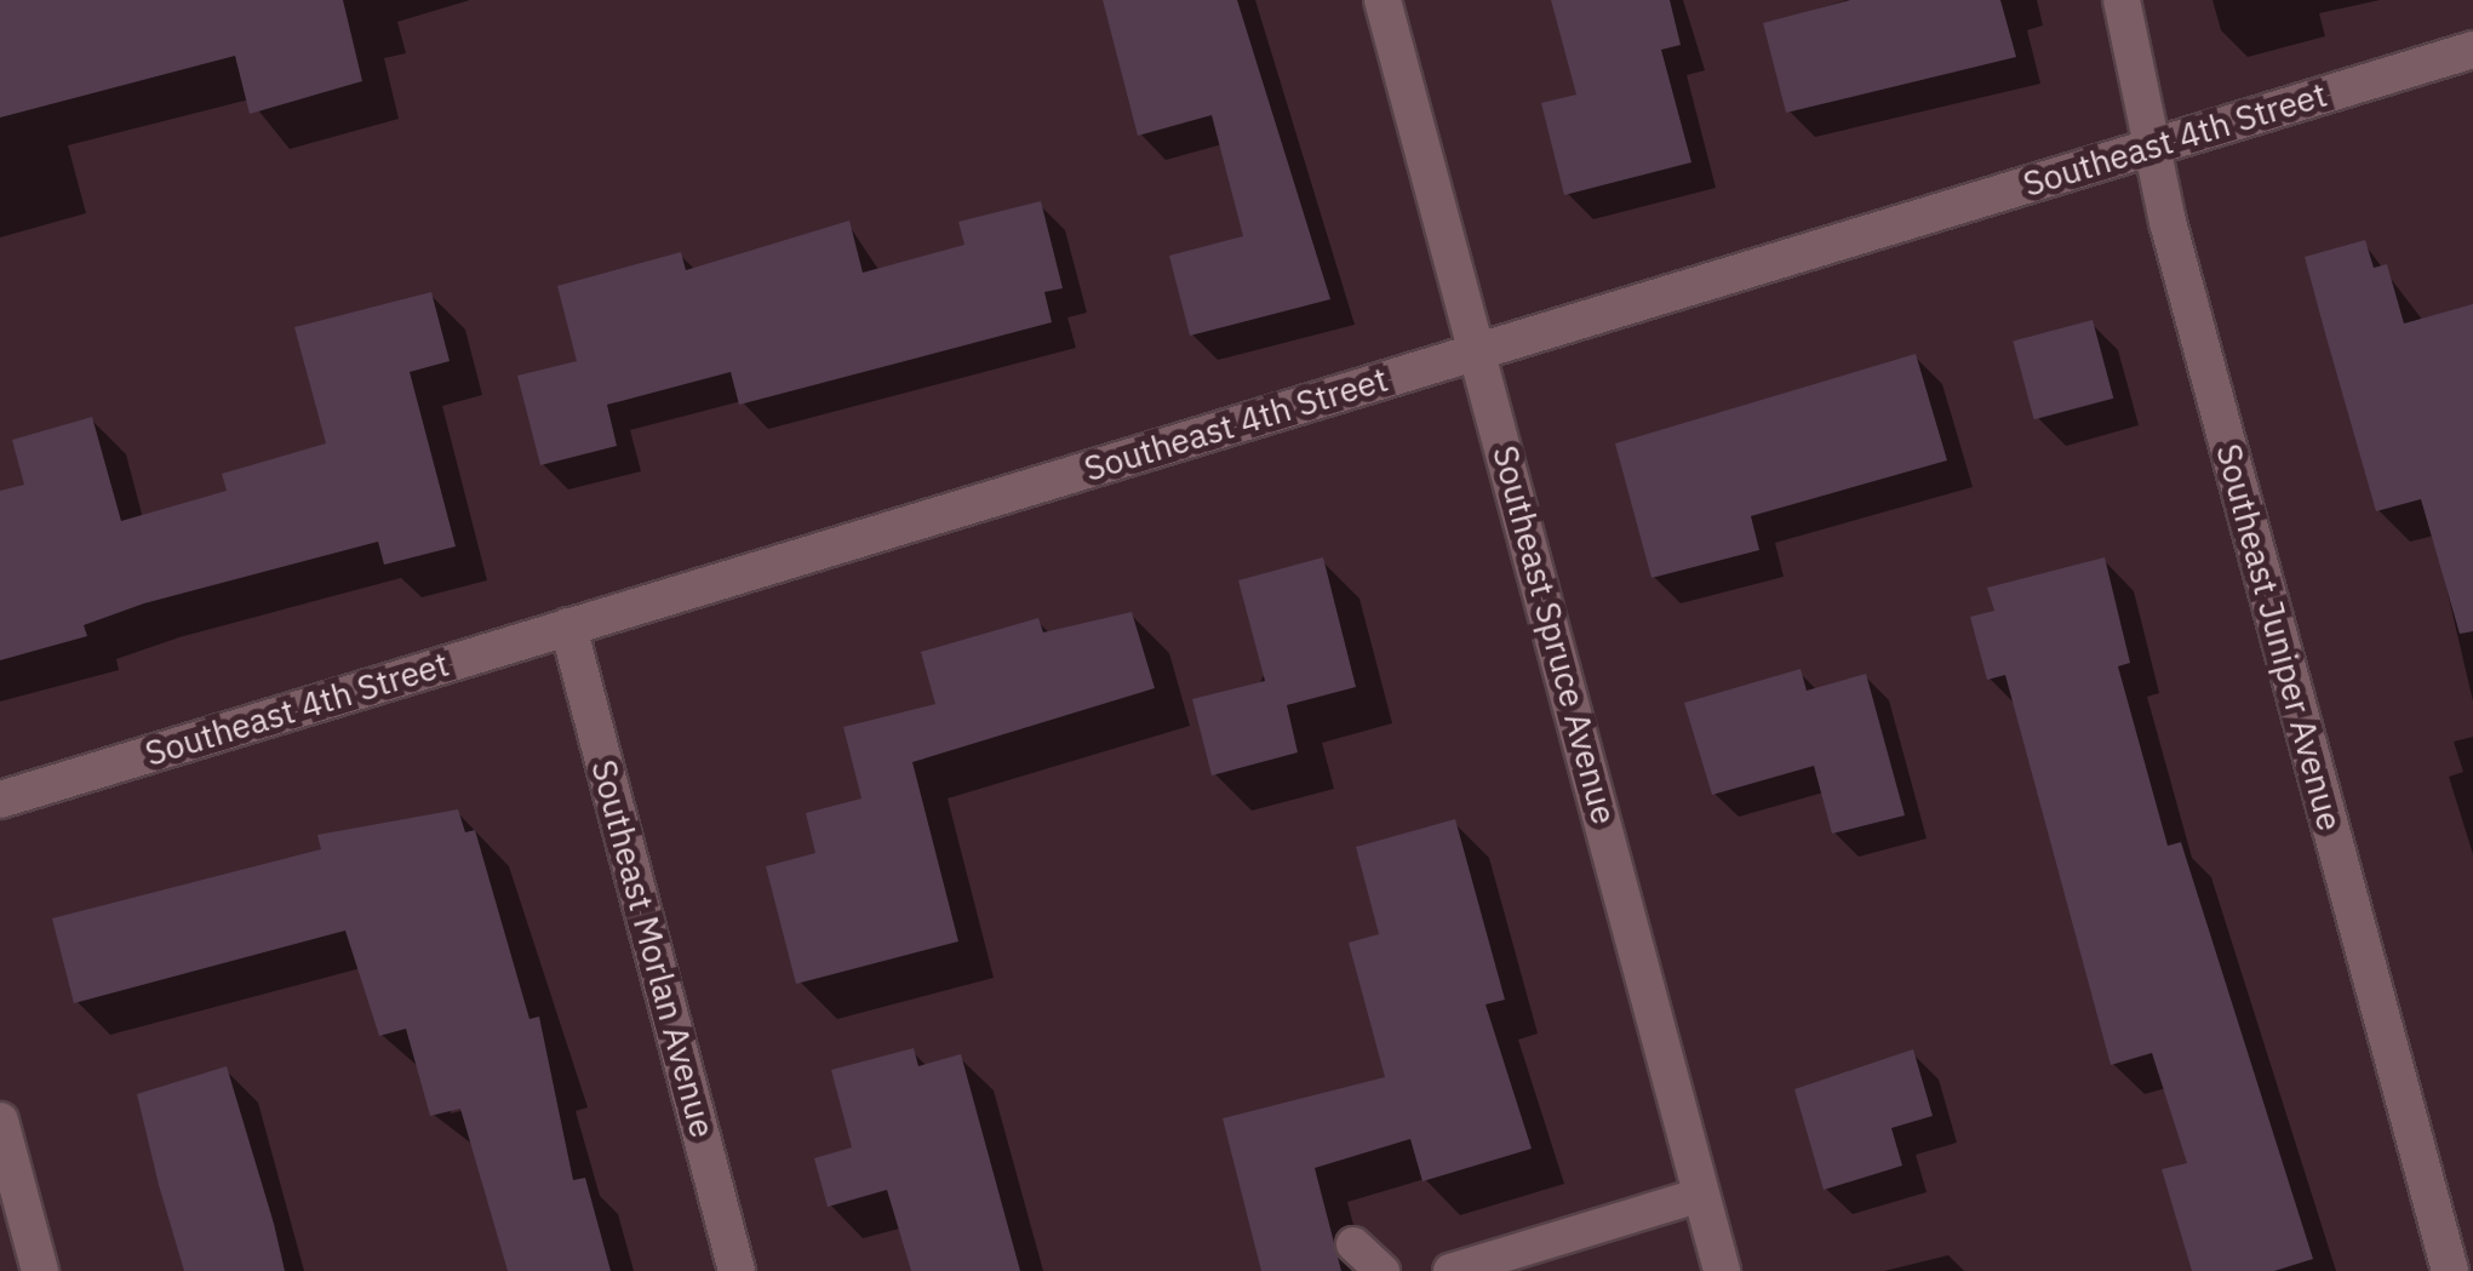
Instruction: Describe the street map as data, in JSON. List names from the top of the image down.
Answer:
{
  "streets": {
    "street": [
      "Southeast 4th Street",
      "Southeast Spruce Avenue",
      "Southeast Juniper Avenue",
      "Southeast Morlan Avenue"
    ]
  },
  "crossings": [
    ["Southeast 4th Street", "Southeast Spruce Avenue"],
    ["Southeast 4th Street", "Southeast Juniper Avenue"],
    ["Southeast 4th Street", "Southeast Morlan Avenue"]
  ]
}
